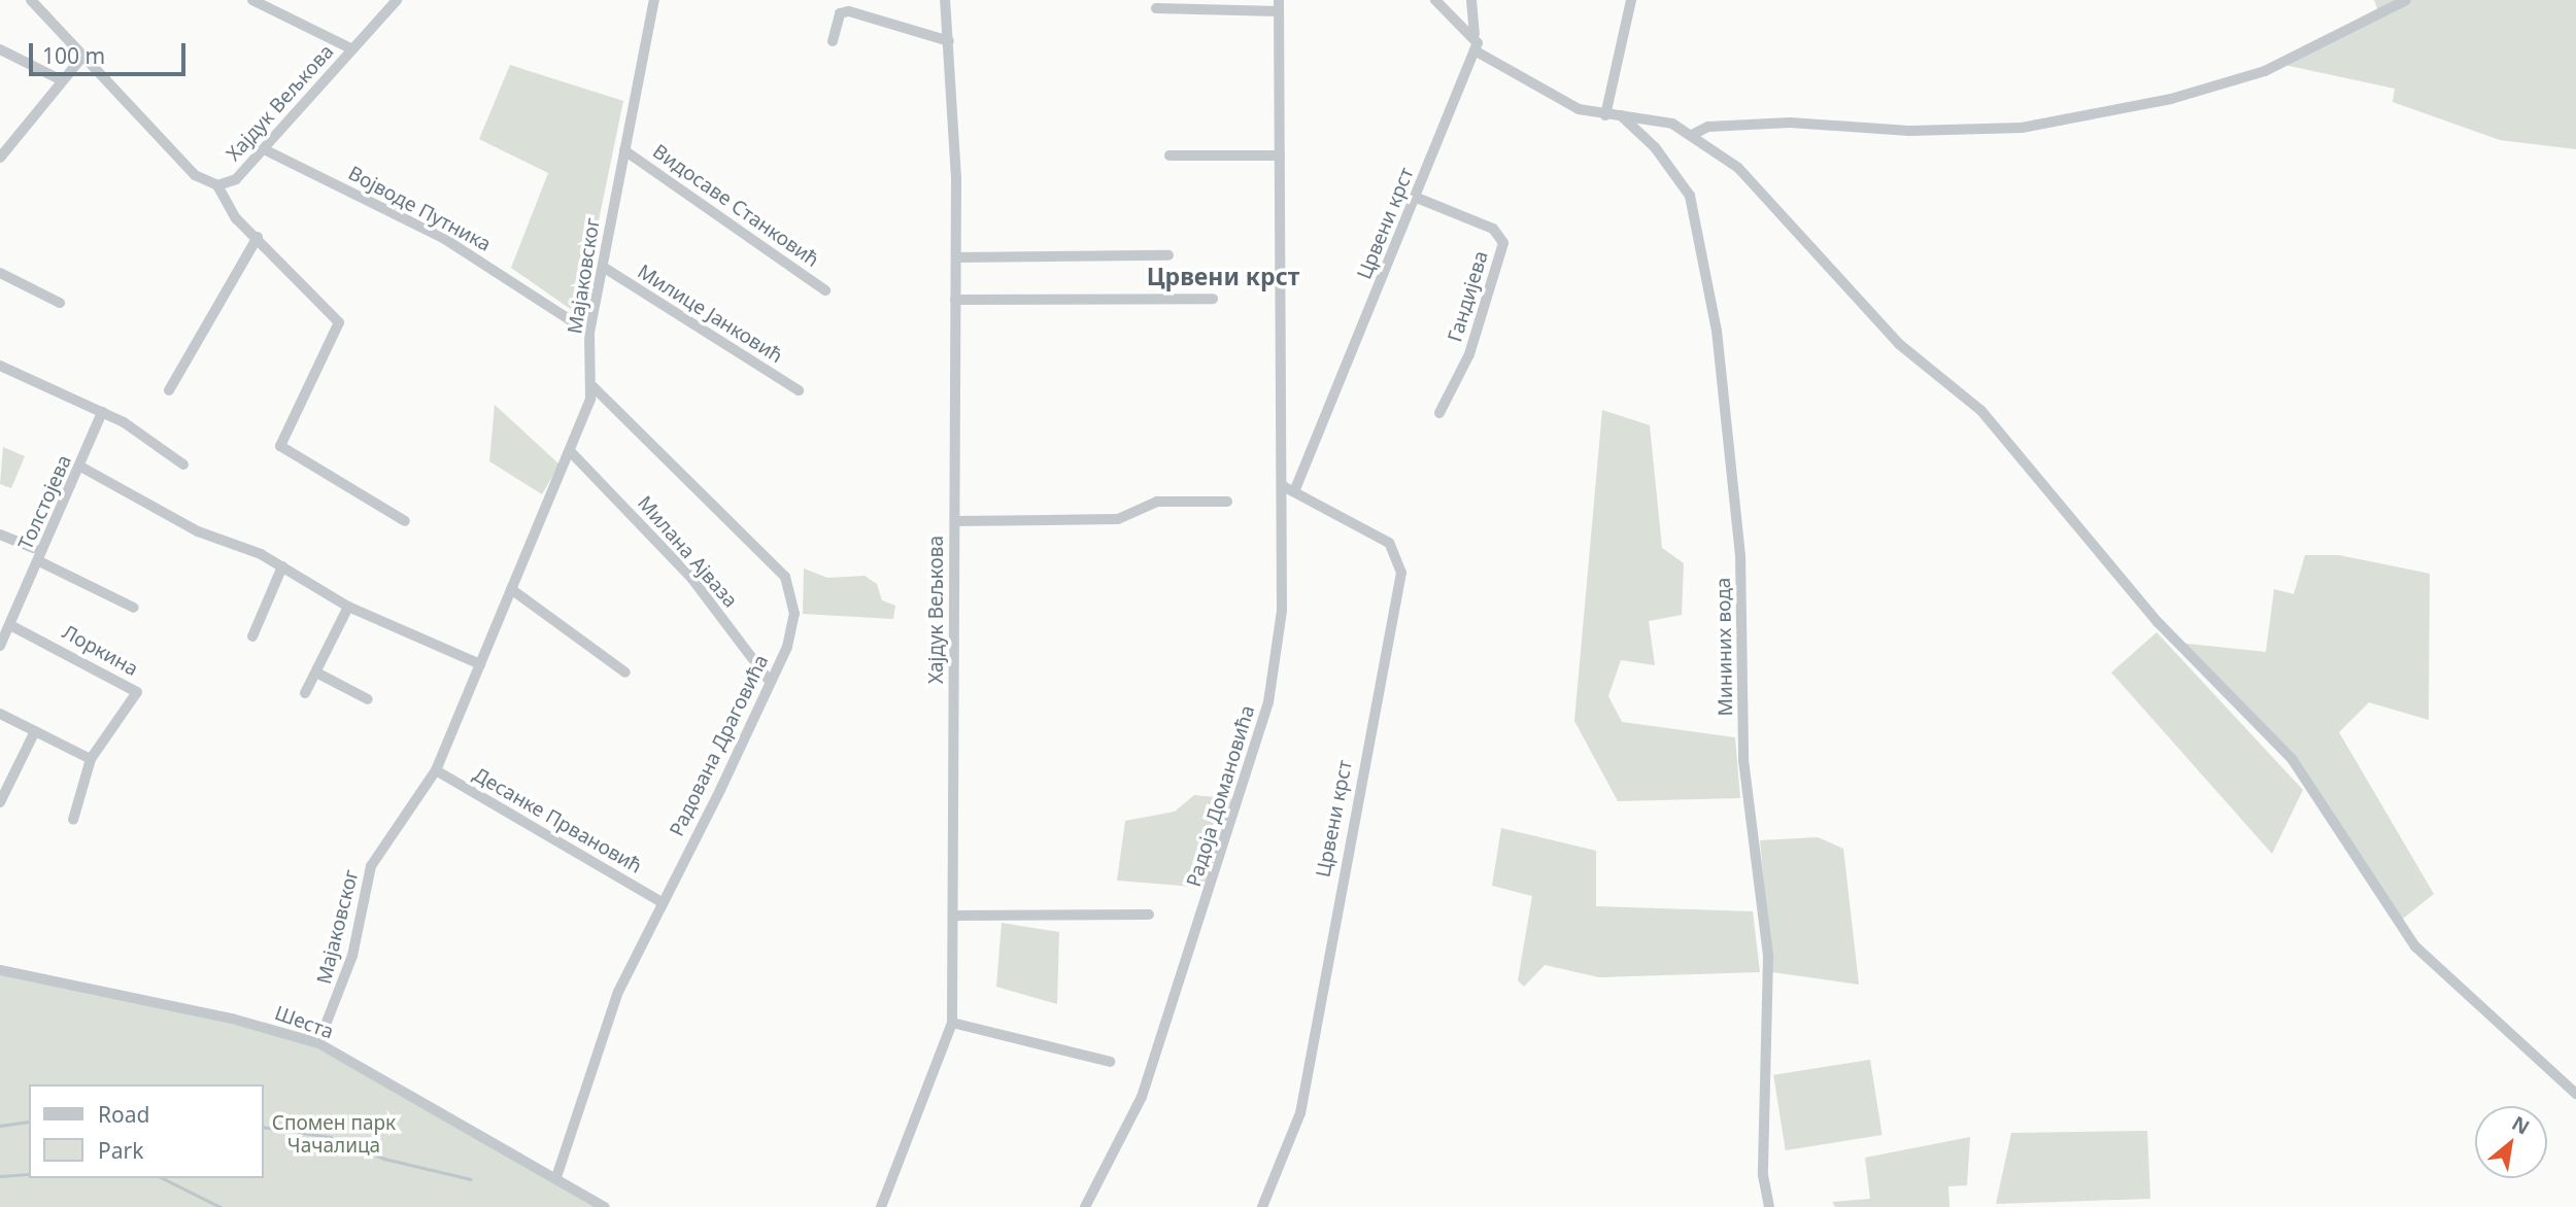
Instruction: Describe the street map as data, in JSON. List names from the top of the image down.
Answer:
{
  "streets": {
    "street": [
      "Хајдук Вељкова",
      "Видосаве Станковић",
      "Војводе Путника",
      "Црвени крст",
      "Мајаковског",
      "Гандијева",
      "Милице Јанковић",
      "Толстојева",
      "Милана Ајваза",
      "Мининих вода",
      "Лоркина",
      "Радована Драговића",
      "Радоја Домановића",
      "Десанке Првановић",
      "Шеста"
    ]
  },
  "crossings": [
    ["Хајдук Вељкова", "Војводе Путника"],
    ["Видосаве Станковић", "Мајаковског"],
    ["Војводе Путника", "Мајаковског"],
    ["Црвени крст", "Гандијева"],
    ["Црвени крст", "Радоја Домановића"],
    ["Мајаковског", "Милице Јанковић"],
    ["Мајаковског", "Милана Ајваза"],
    ["Мајаковског", "Радована Драговића"],
    ["Мајаковског", "Десанке Првановић"],
    ["Мајаковског", "Шеста"],
    ["Толстојева", "Лоркина"],
    ["Милана Ајваза", "Радована Драговића"],
    ["Радована Драговића", "Десанке Првановић"],
    ["Радована Драговића", "Шеста"]
  ],
  "districts": ["Црвени крст"],
  "parks": ["Спомен парк Чачалица"],
  "legend": ["Road", "Park"],
  "scale_bar": "100 m",
  "north": "top right"
}
